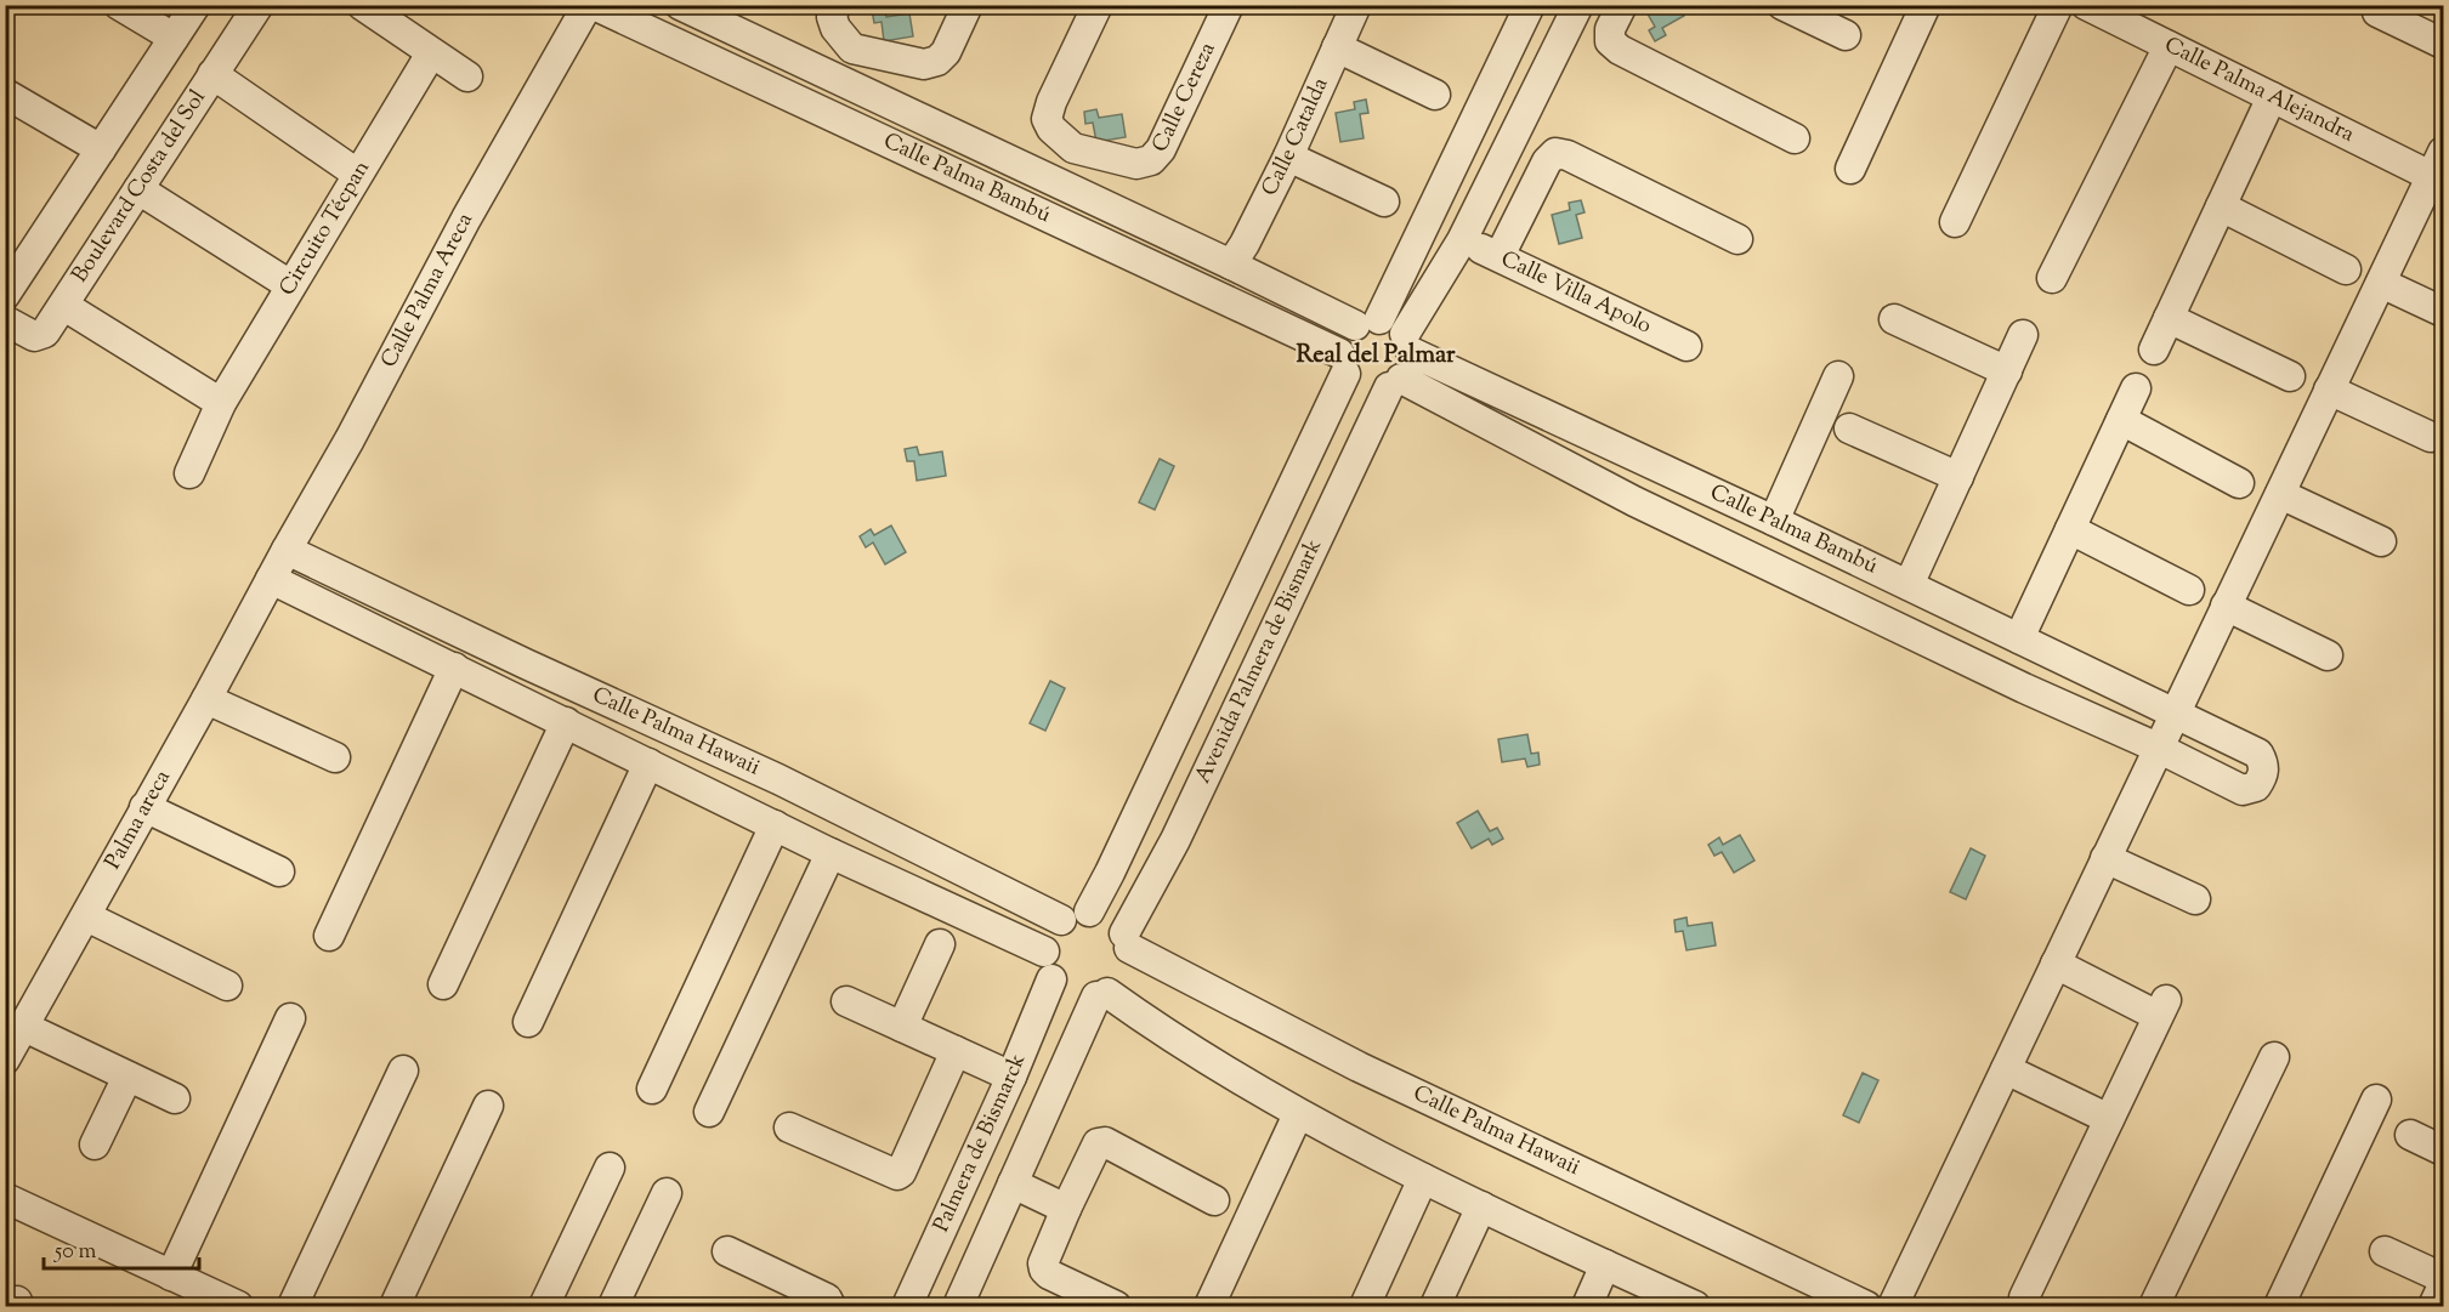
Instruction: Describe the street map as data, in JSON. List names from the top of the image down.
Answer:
{
  "streets": {
    "street": [
      "Calle Palma Alejandra",
      "Calle Cereza",
      "Calle Catalda",
      "Calle Palma Bambú",
      "Boulevard Costa del Sol",
      "Circuito Técpan",
      "Calle Palma Areca",
      "Calle Villa Apolo",
      "Avenida Palmera de Bismark",
      "Calle Palma Hawaii",
      "Palma areca",
      "Palmera de Bismarck"
    ]
  },
  "crossings": [
    ["Calle Catalda", "Calle Palma Bambú"],
    ["Calle Palma Bambú", "Avenida Palmera de Bismark"],
    ["Calle Palma Areca", "Calle Palma Hawaii"],
    ["Calle Palma Areca", "Palma areca"],
    ["Avenida Palmera de Bismark", "Calle Palma Hawaii"],
    ["Avenida Palmera de Bismark", "Palmera de Bismarck"],
    ["Calle Palma Hawaii", "Palma areca"],
    ["Calle Palma Hawaii", "Palmera de Bismarck"]
  ],
  "districts": ["Real del Palmar"],
  "scale_bar": "50 m"
}
